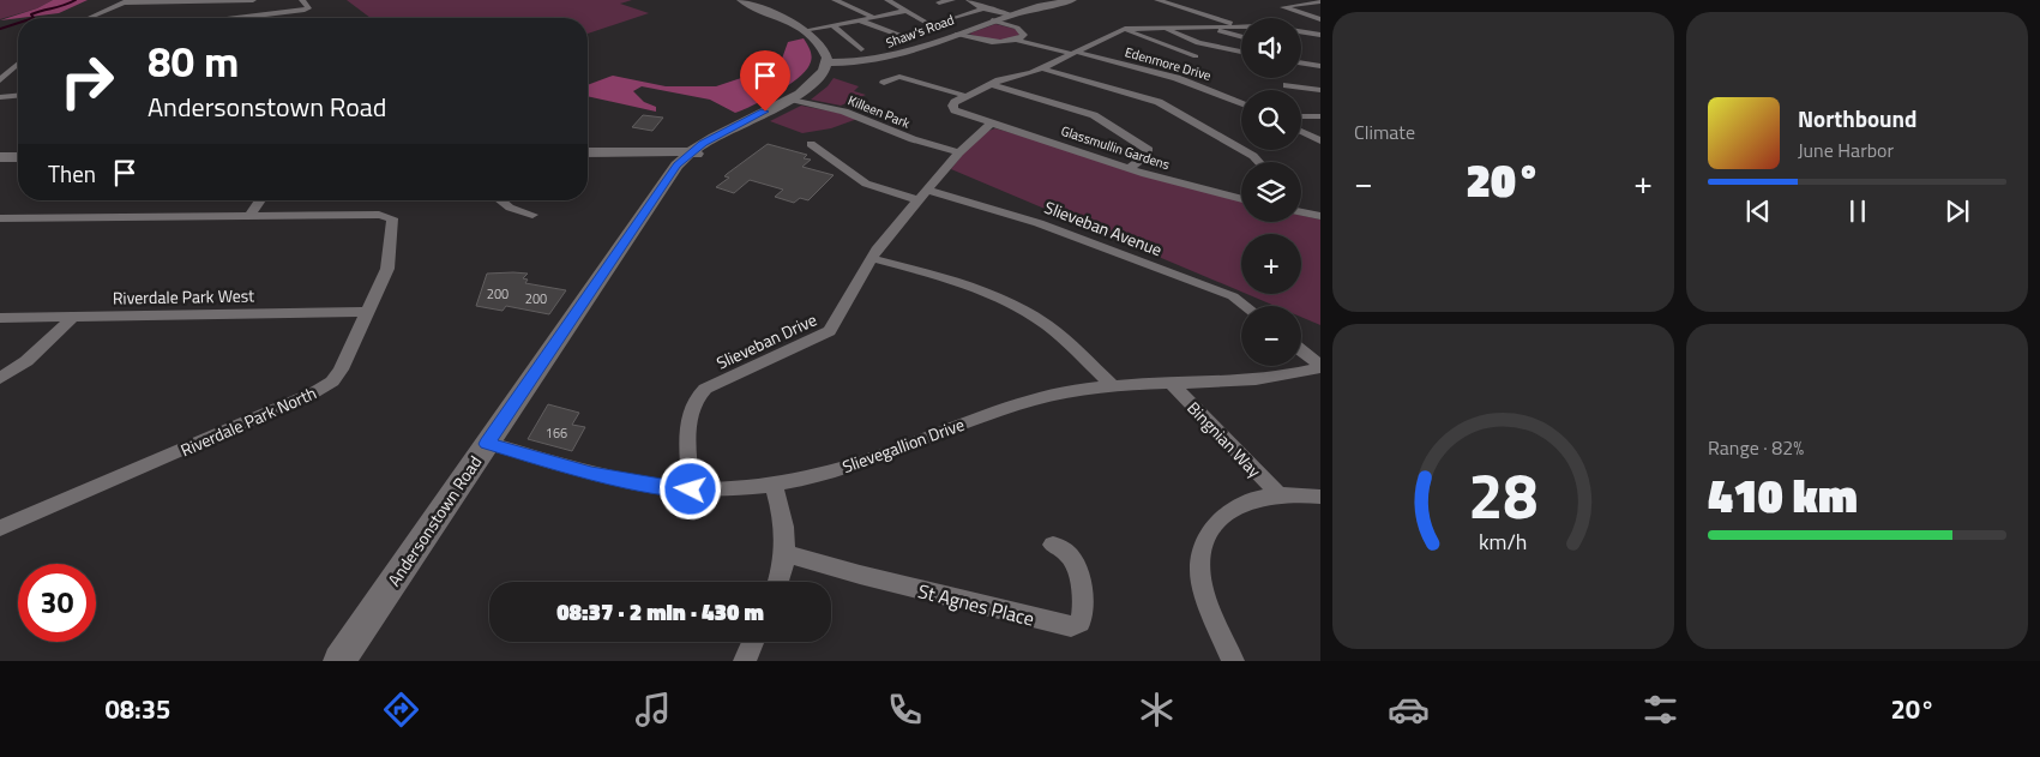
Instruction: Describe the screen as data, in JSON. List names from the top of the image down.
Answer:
{
  "streets": {
    "main road": ["Shaw's Road", "Andersonstown Road"],
    "street": [
      "Edenmore Drive",
      "Killeen Park",
      "Glassmullin Gardens",
      "Slieveban Avenue",
      "Riverdale Park West",
      "Slieveban Drive",
      "Riverdale Park North",
      "Bingnian Way",
      "Slievegallion Drive",
      "St Agnes Place"
    ]
  },
  "crossings": [
    ["Shaw's Road", "Andersonstown Road"],
    ["Killeen Park", "Slieveban Drive"],
    ["Killeen Park", "Andersonstown Road"],
    ["Glassmullin Gardens", "Slieveban Drive"],
    ["Slieveban Avenue", "Slieveban Drive"],
    ["Riverdale Park West", "Riverdale Park North"],
    ["Slieveban Drive", "Slievegallion Drive"],
    ["Bingnian Way", "Slievegallion Drive"],
    ["Slievegallion Drive", "Andersonstown Road"]
  ],
  "house_numbers": ["200", "200", "166"],
  "page": {
    "tile": [
      "Climate",
      ["Range · 82%", "410 km"]
    ],
    "map_buttons": ["+", "−"],
    "turn": ["80 m", "Andersonstown Road"],
    "song": ["Northbound", "June Harbor"],
    "then": "Then",
    "heat": ["−", "20°", "+"],
    "limit": "30",
    "trip": "08:37 · 2 min · 430 m",
    "tabs": ["08:35", "20°"],
    "gauge": ["28", "km/h"]
  }
}
